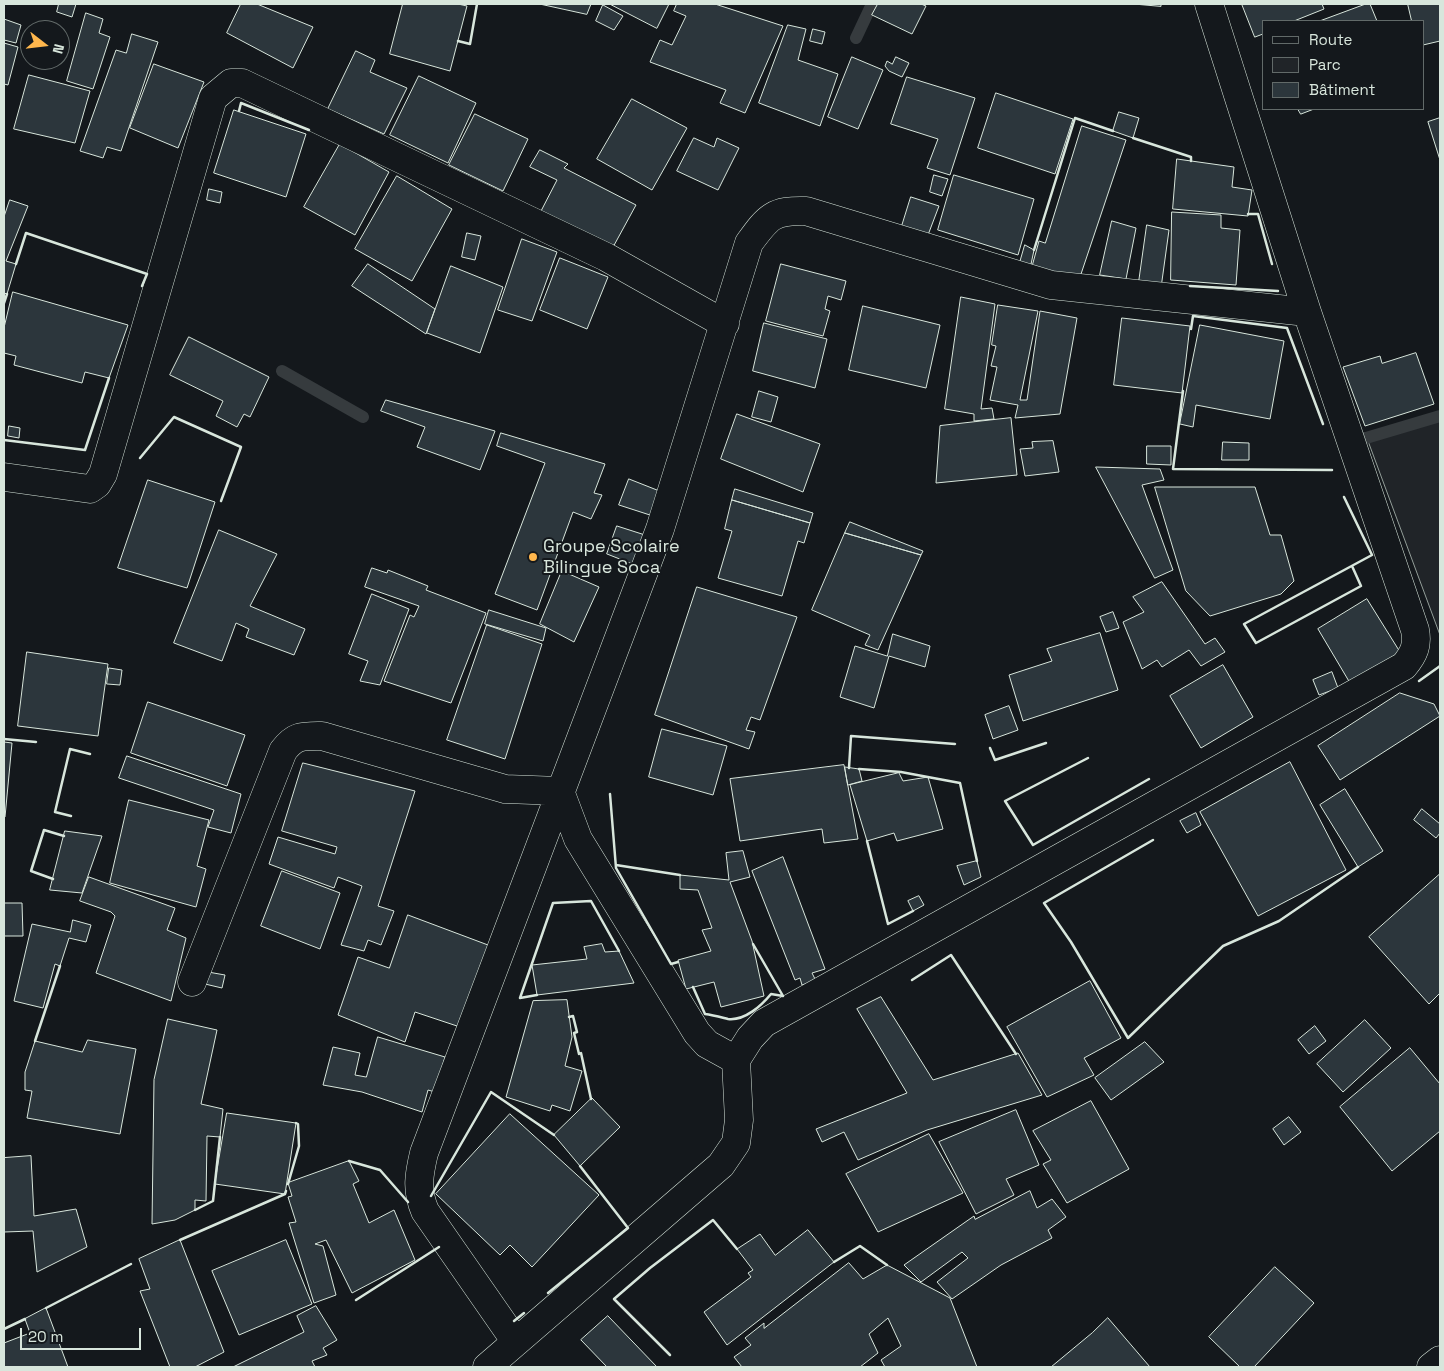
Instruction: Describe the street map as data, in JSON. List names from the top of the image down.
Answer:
{
  "places": ["Groupe Scolaire Bilingue Soca"],
  "legend": ["Route", "Parc", "Bâtiment"],
  "scale_bar": "20 m",
  "north": "right"
}
